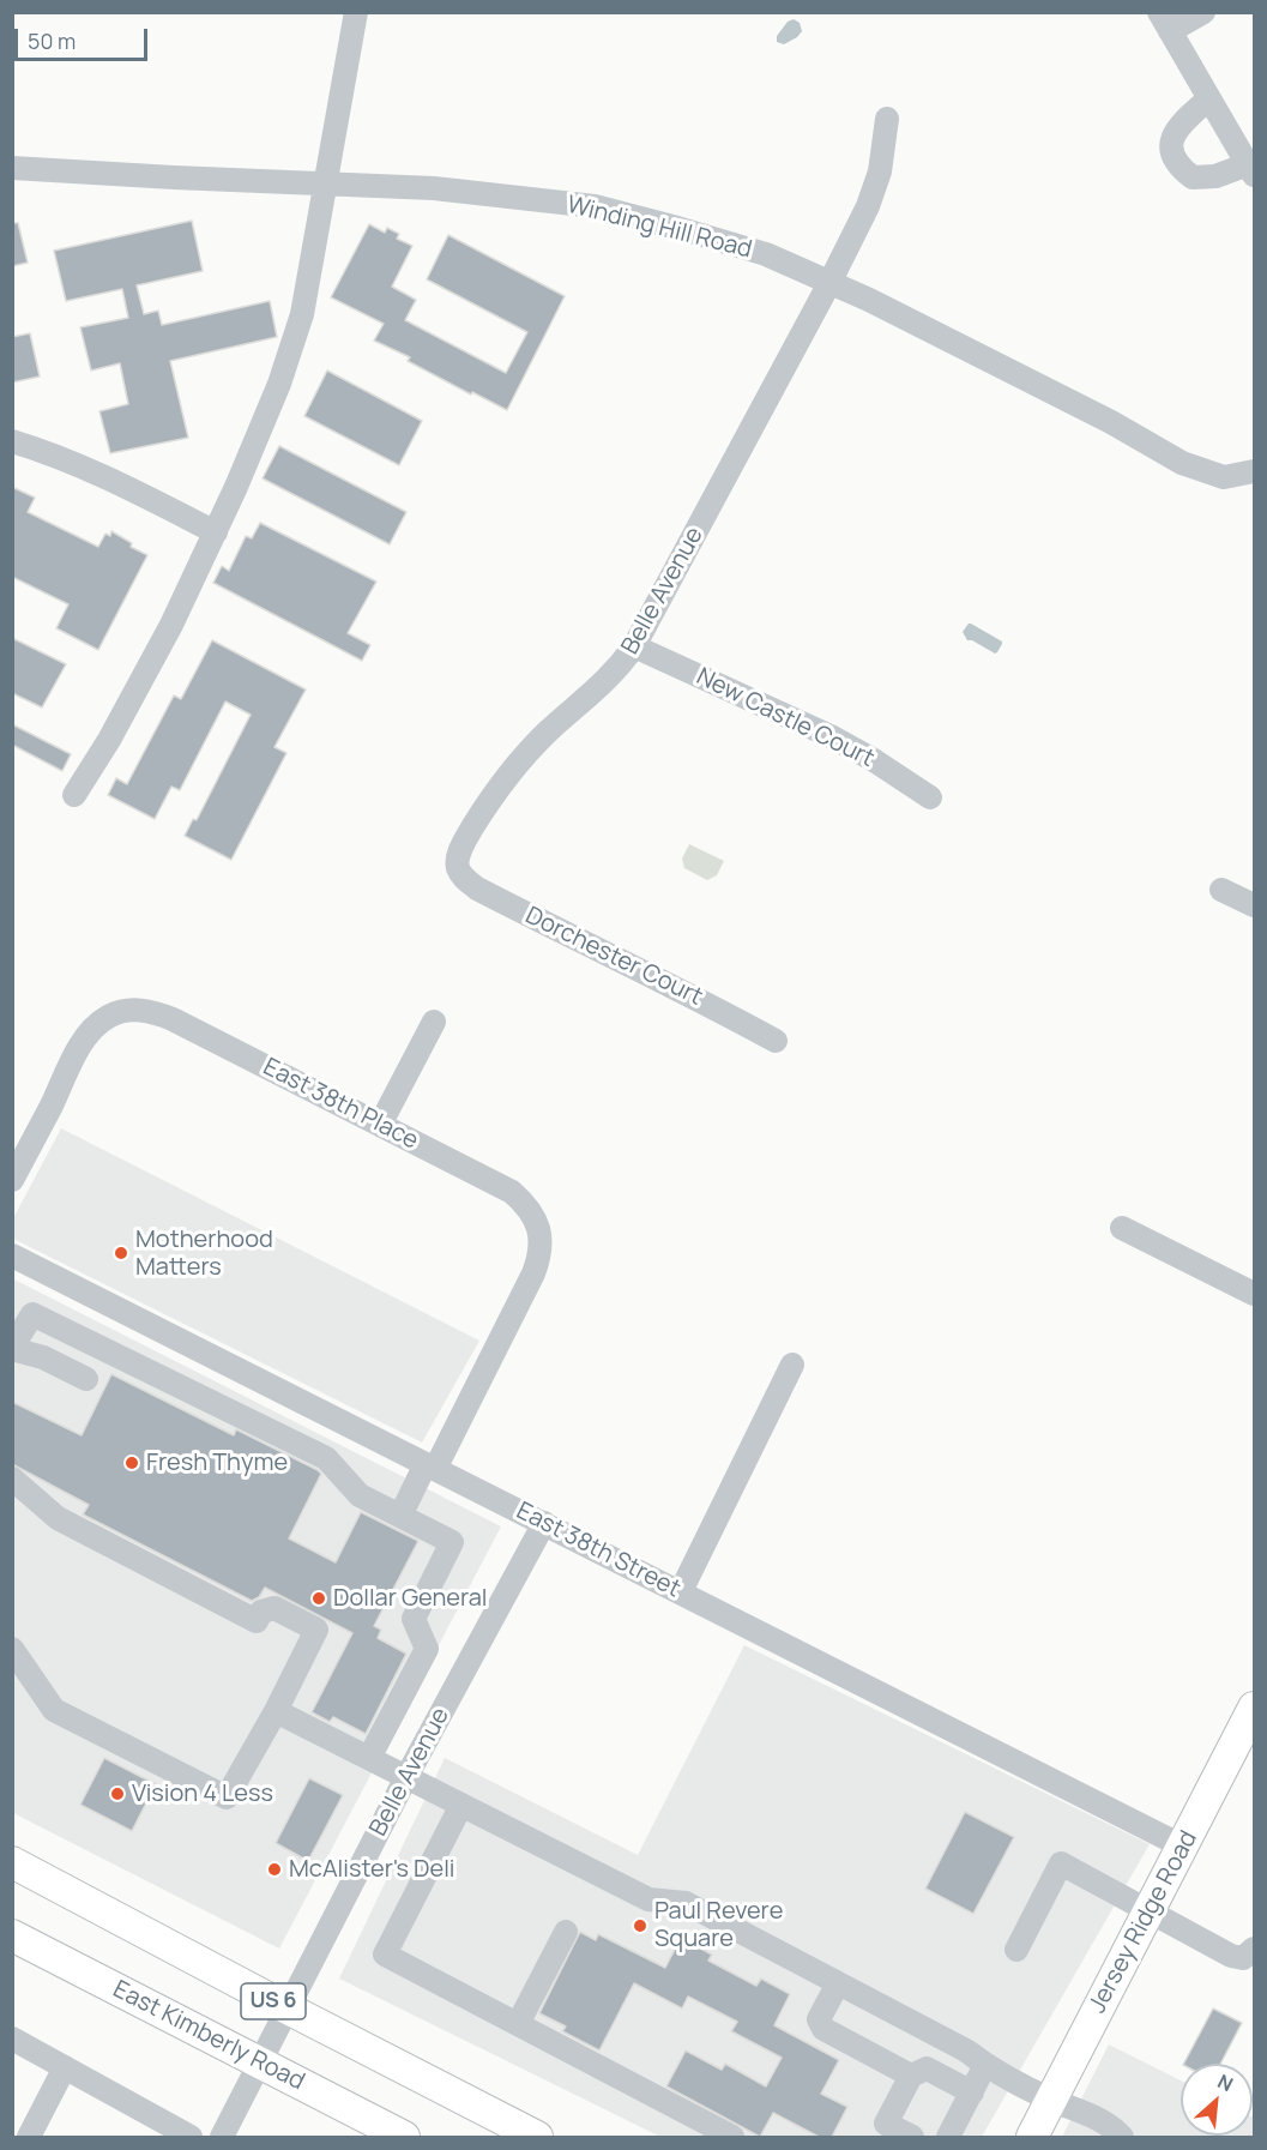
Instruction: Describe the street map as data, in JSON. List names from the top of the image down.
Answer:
{
  "streets": {
    "main road": ["Jersey Ridge Road", "US 6", "East Kimberly Road"],
    "street": [
      "Winding Hill Road",
      "Belle Avenue",
      "New Castle Court",
      "Dorchester Court",
      "East 38th Place",
      "East 38th Street"
    ]
  },
  "crossings": [
    ["Winding Hill Road", "Belle Avenue"],
    ["Belle Avenue", "New Castle Court"],
    ["Belle Avenue", "Dorchester Court"],
    ["Belle Avenue", "East 38th Street"],
    ["Belle Avenue", "US 6"],
    ["Belle Avenue", "East Kimberly Road"],
    ["East 38th Place", "East 38th Street"],
    ["East 38th Street", "Jersey Ridge Road"]
  ],
  "places": [
    "Motherhood Matters",
    "Fresh Thyme",
    "Dollar General",
    "Vision 4 Less",
    "McAlister's Deli",
    "Paul Revere Square"
  ],
  "scale_bar": "50 m",
  "north": "top right"
}
